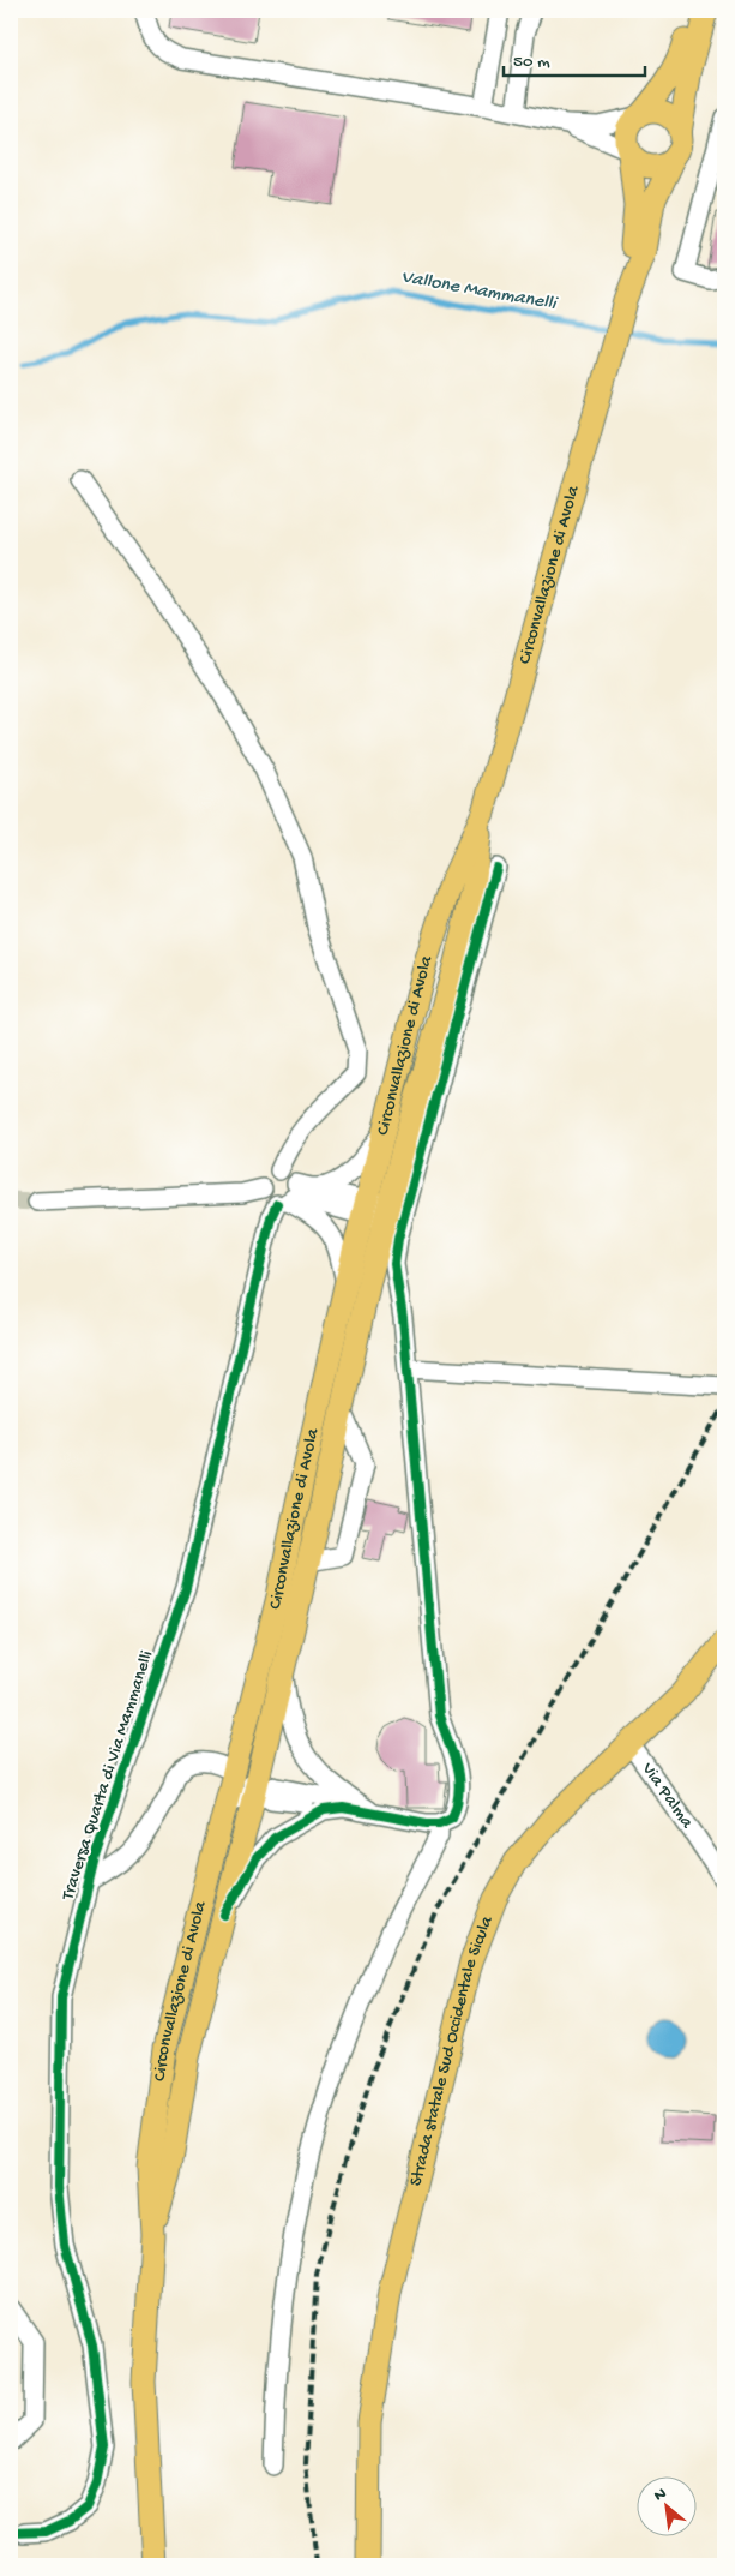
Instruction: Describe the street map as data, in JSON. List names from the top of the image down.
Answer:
{
  "streets": {
    "main road": ["Circonvallazione di Avola", "Strada statale Sud Occidentale Sicula"],
    "street": ["Traversa Quarta di Via Mammanelli", "Via Palma"]
  },
  "crossings": [
    ["Via Palma", "Strada statale Sud Occidentale Sicula"]
  ],
  "water": ["Vallone Mammanelli"],
  "scale_bar": "50 m",
  "north": "top left"
}
